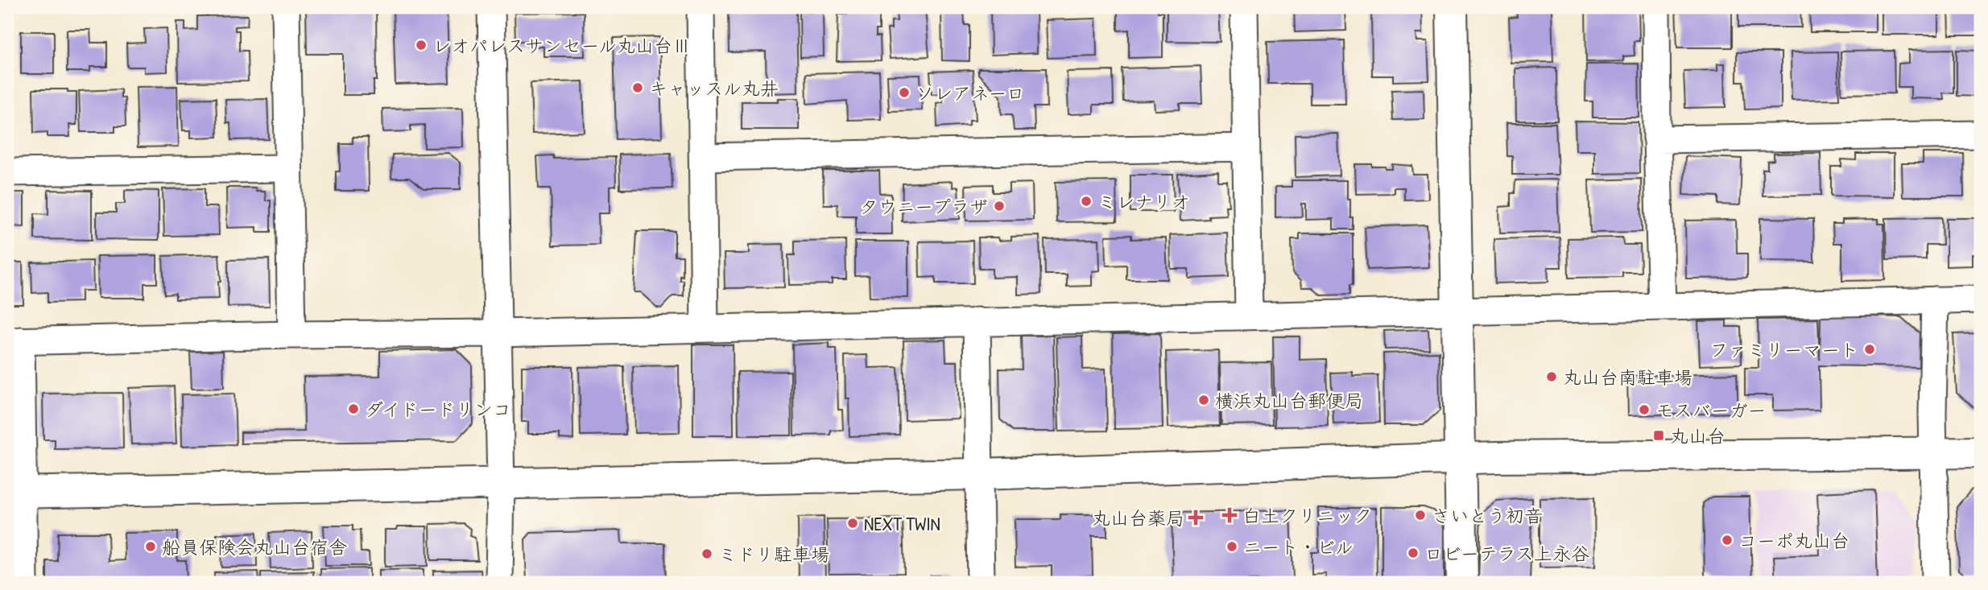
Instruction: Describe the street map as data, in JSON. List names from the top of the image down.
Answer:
{
  "places": {
    "other": [
      "レオパレスサンセール丸山台Ⅲ",
      "キャッスル丸井",
      "ソレアネーロ",
      "ミレナリオ",
      "タウニープラザ",
      "ファミリーマート",
      "丸山台南駐車場",
      "横浜丸山台郵便局",
      "ダイドードリンコ",
      "モスバーガー",
      "さいとう初音",
      "NEXT TWIN",
      "コーポ丸山台",
      "船員保険会丸山台宿舎",
      "ニート・ビル",
      "ロビーテラス上永谷",
      "ミドリ駐車場"
    ],
    "transit": ["丸山台"],
    "health": ["白土クリニック", "丸山台薬局"]
  }
}
